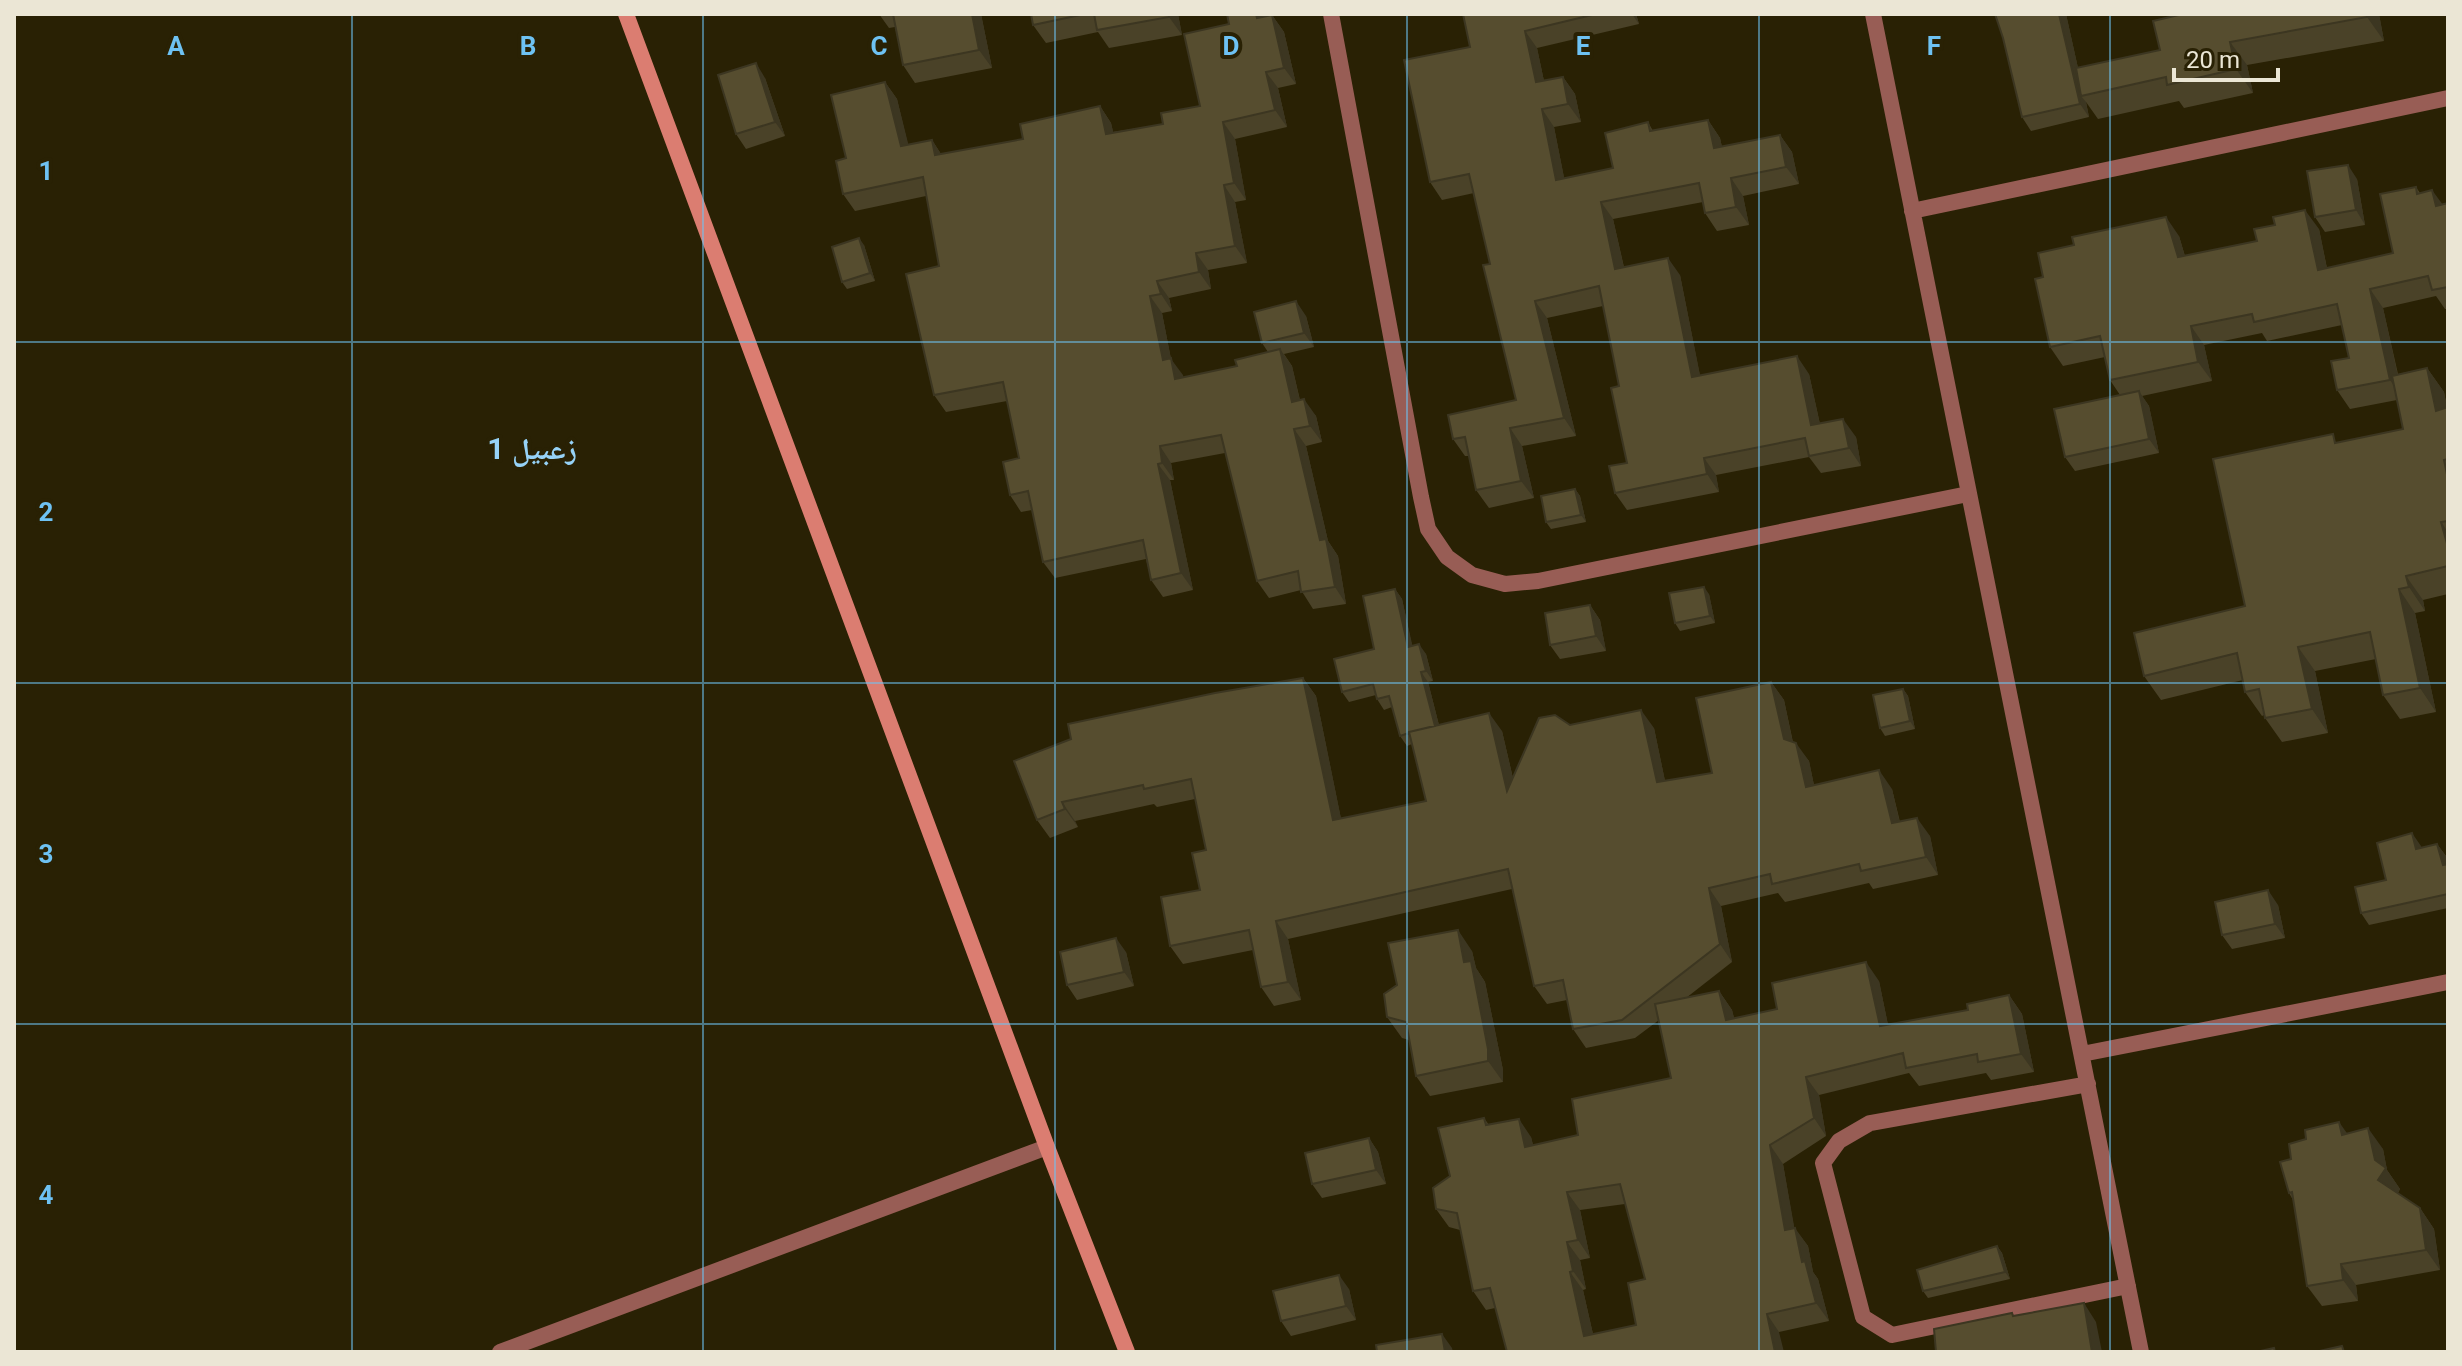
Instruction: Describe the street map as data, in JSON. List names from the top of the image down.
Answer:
{
  "districts": ["زعبيل 1"],
  "scale_bar": "20 m",
  "grid": {
    "columns": [
      "A",
      "B",
      "C",
      "D",
      "E",
      "F"
    ],
    "rows": [
      "1",
      "2",
      "3",
      "4"
    ]
  }
}
